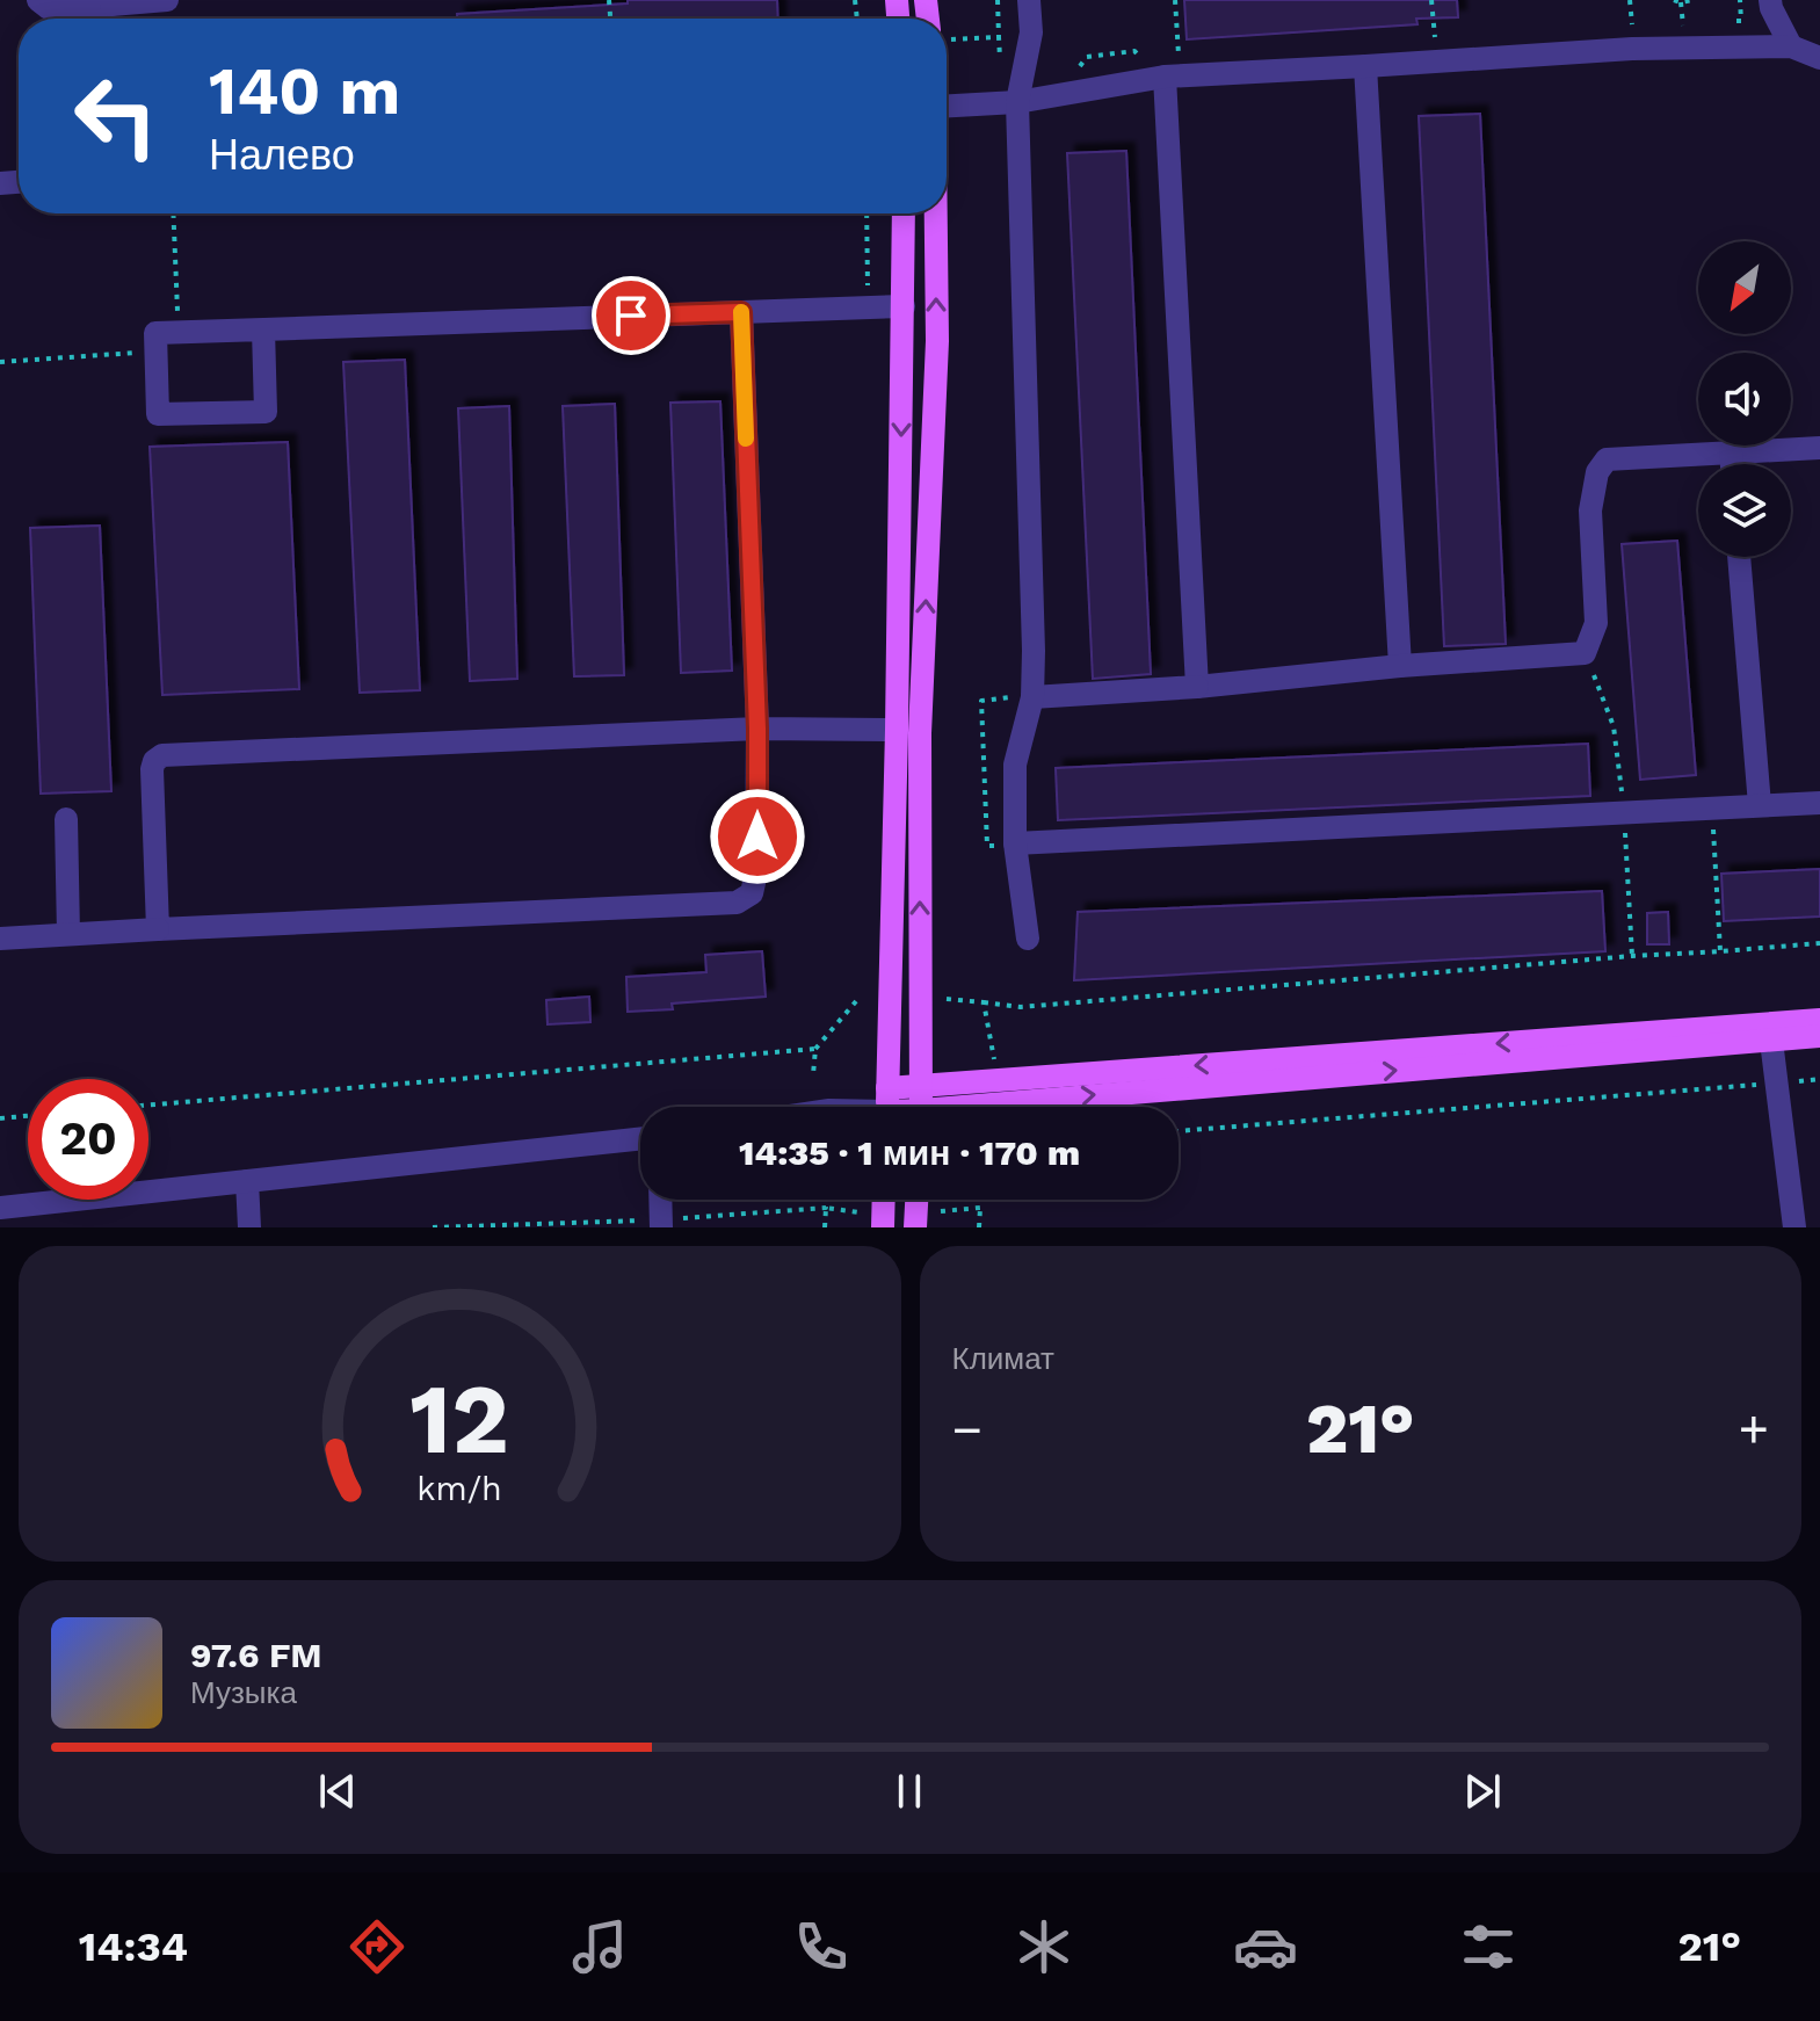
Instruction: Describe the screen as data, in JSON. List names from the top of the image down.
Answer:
{
  "north": "bottom left",
  "page": {
    "turn": ["140 m", "Налево"],
    "limit": "20",
    "trip": "14:35 · 1 мин · 170 m",
    "tile": "Климат",
    "heat": ["−", "21°", "+"],
    "song": ["97.6 FM", "Музыка"],
    "tabs": ["14:34", "21°"],
    "gauge": ["12", "km/h"]
  }
}
